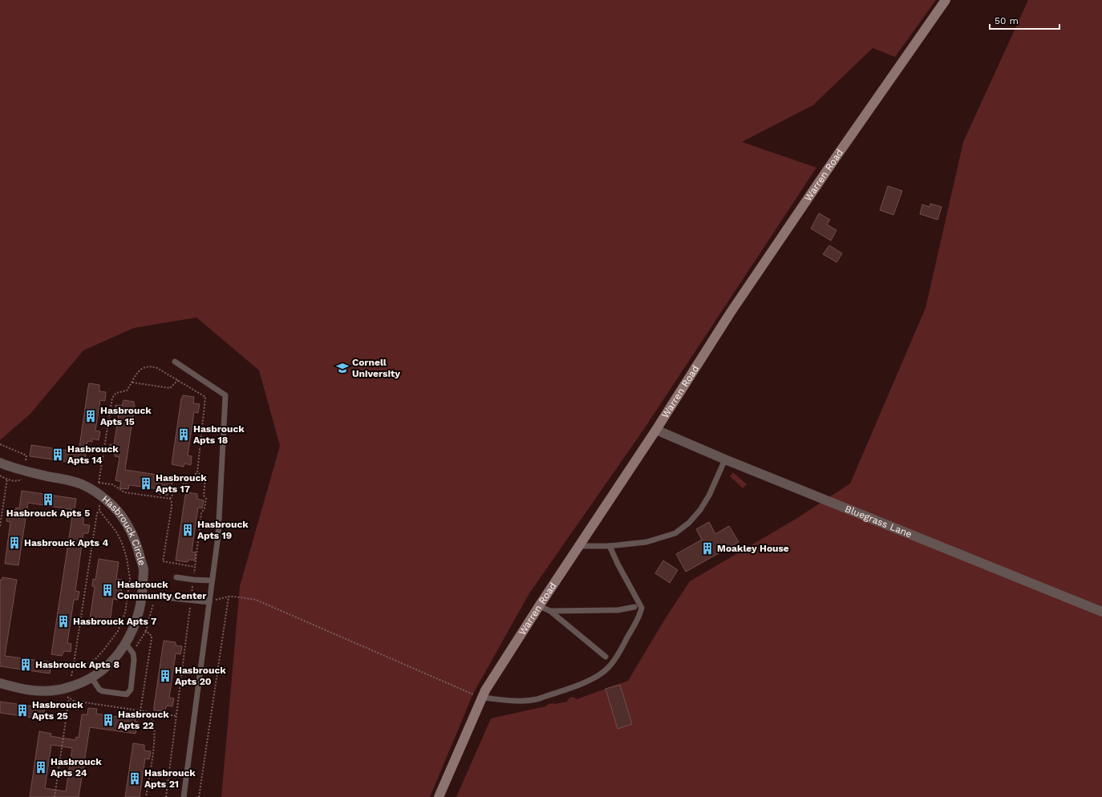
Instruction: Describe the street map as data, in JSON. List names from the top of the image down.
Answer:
{
  "streets": {
    "street": ["Warren Road", "Bluegrass Lane", "Hasbrouck Circle"]
  },
  "crossings": [
    ["Warren Road", "Bluegrass Lane"]
  ],
  "places": {
    "school or university": ["Cornell University"],
    "building": [
      "Hasbrouck Apts 15",
      "Hasbrouck Apts 18",
      "Hasbrouck Apts 14",
      "Hasbrouck Apts 17",
      "Hasbrouck Apts 5",
      "Hasbrouck Apts 19",
      "Hasbrouck Apts 4",
      "Moakley House",
      "Hasbrouck Community Center",
      "Hasbrouck Apts 7",
      "Hasbrouck Apts 8",
      "Hasbrouck Apts 20",
      "Hasbrouck Apts 25",
      "Hasbrouck Apts 22",
      "Hasbrouck Apts 24",
      "Hasbrouck Apts 21"
    ]
  },
  "scale_bar": "50 m"
}
